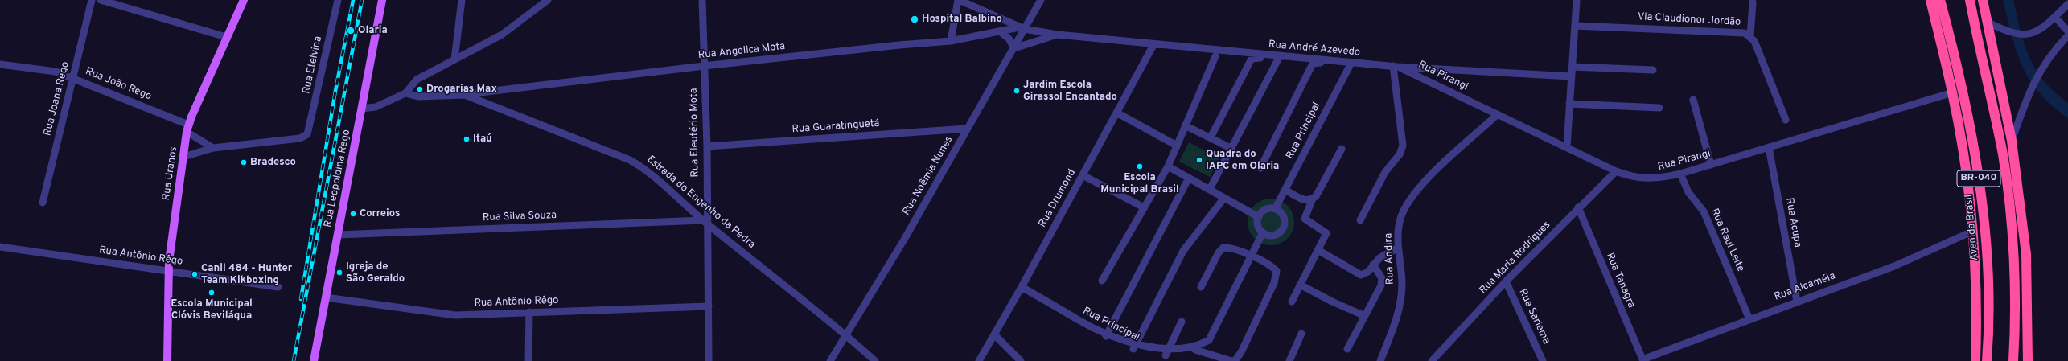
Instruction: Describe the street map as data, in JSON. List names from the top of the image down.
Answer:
{
  "streets": {
    "highway": ["BR-040", "Avenida Brasil"],
    "main road": ["Rua Uranos", "Rua Leopoldina Rego"],
    "street": [
      "Via Claudionor Jordão",
      "Rua André Azevedo",
      "Rua Angelica Mota",
      "Rua Etelvina",
      "Rua Pirangi",
      "Rua João Rego",
      "Rua Joana Rego",
      "Rua Guaratinguetá",
      "Rua Principal",
      "Rua Eleutério Mota",
      "Rua Noêmia Nunes",
      "Rua Drumond",
      "Estrada do Engenho da Pedra",
      "Rua Silva Souza",
      "Rua Acupa",
      "Rua Raul Leite",
      "Rua Antônio Rêgo",
      "Rua Maria Rodrigues",
      "Rua Andira",
      "Rua Tanagra",
      "Rua Alcaméia",
      "Rua Sariema"
    ]
  },
  "crossings": [
    ["Rua André Azevedo", "Rua Angelica Mota"],
    ["Rua André Azevedo", "Rua Pirangi"],
    ["Rua André Azevedo", "Rua Principal"],
    ["Rua André Azevedo", "Rua Noêmia Nunes"],
    ["Rua André Azevedo", "Rua Drumond"],
    ["Rua Angelica Mota", "Rua Eleutério Mota"],
    ["Rua Angelica Mota", "Rua Noêmia Nunes"],
    ["Rua Angelica Mota", "Estrada do Engenho da Pedra"],
    ["Rua Etelvina", "Rua João Rego"],
    ["Rua Pirangi", "Rua Acupa"],
    ["Rua Pirangi", "Avenida Brasil"],
    ["Rua Pirangi", "Rua Raul Leite"],
    ["Rua Pirangi", "Rua Maria Rodrigues"],
    ["Rua Pirangi", "Rua Andira"],
    ["Rua João Rego", "Rua Joana Rego"],
    ["Rua João Rego", "Rua Uranos"],
    ["Rua Guaratinguetá", "Rua Eleutério Mota"],
    ["Rua Guaratinguetá", "Rua Noêmia Nunes"],
    ["Rua Principal", "Rua Drumond"],
    ["Rua Eleutério Mota", "Estrada do Engenho da Pedra"],
    ["Rua Eleutério Mota", "Rua Silva Souza"],
    ["Rua Eleutério Mota", "Rua Antônio Rêgo"],
    ["Rua Uranos", "Rua Antônio Rêgo"],
    ["Rua Noêmia Nunes", "Estrada do Engenho da Pedra"],
    ["Rua Leopoldina Rego", "Rua Silva Souza"],
    ["Rua Leopoldina Rego", "Rua Antônio Rêgo"],
    ["Estrada do Engenho da Pedra", "Rua Silva Souza"],
    ["Rua Acupa", "Rua Alcaméia"],
    ["Avenida Brasil", "Rua Alcaméia"],
    ["Rua Raul Leite", "Rua Alcaméia"],
    ["Rua Maria Rodrigues", "Rua Tanagra"],
    ["Rua Maria Rodrigues", "Rua Sariema"],
    ["Rua Tanagra", "Rua Alcaméia"]
  ],
  "places": [
    "Hospital Balbino",
    "Olaria",
    "Drogarias Max",
    "Jardim Escola Girassol Encantado",
    "Itaú",
    "Quadra do IAPC em Olaria",
    "Bradesco",
    "Escola Municipal Brasil",
    "Correios",
    "Igreja de São Geraldo",
    "Canil 484 - Hunter Team Kikboxing",
    "Escola Municipal Clóvis Beviláqua"
  ]
}
